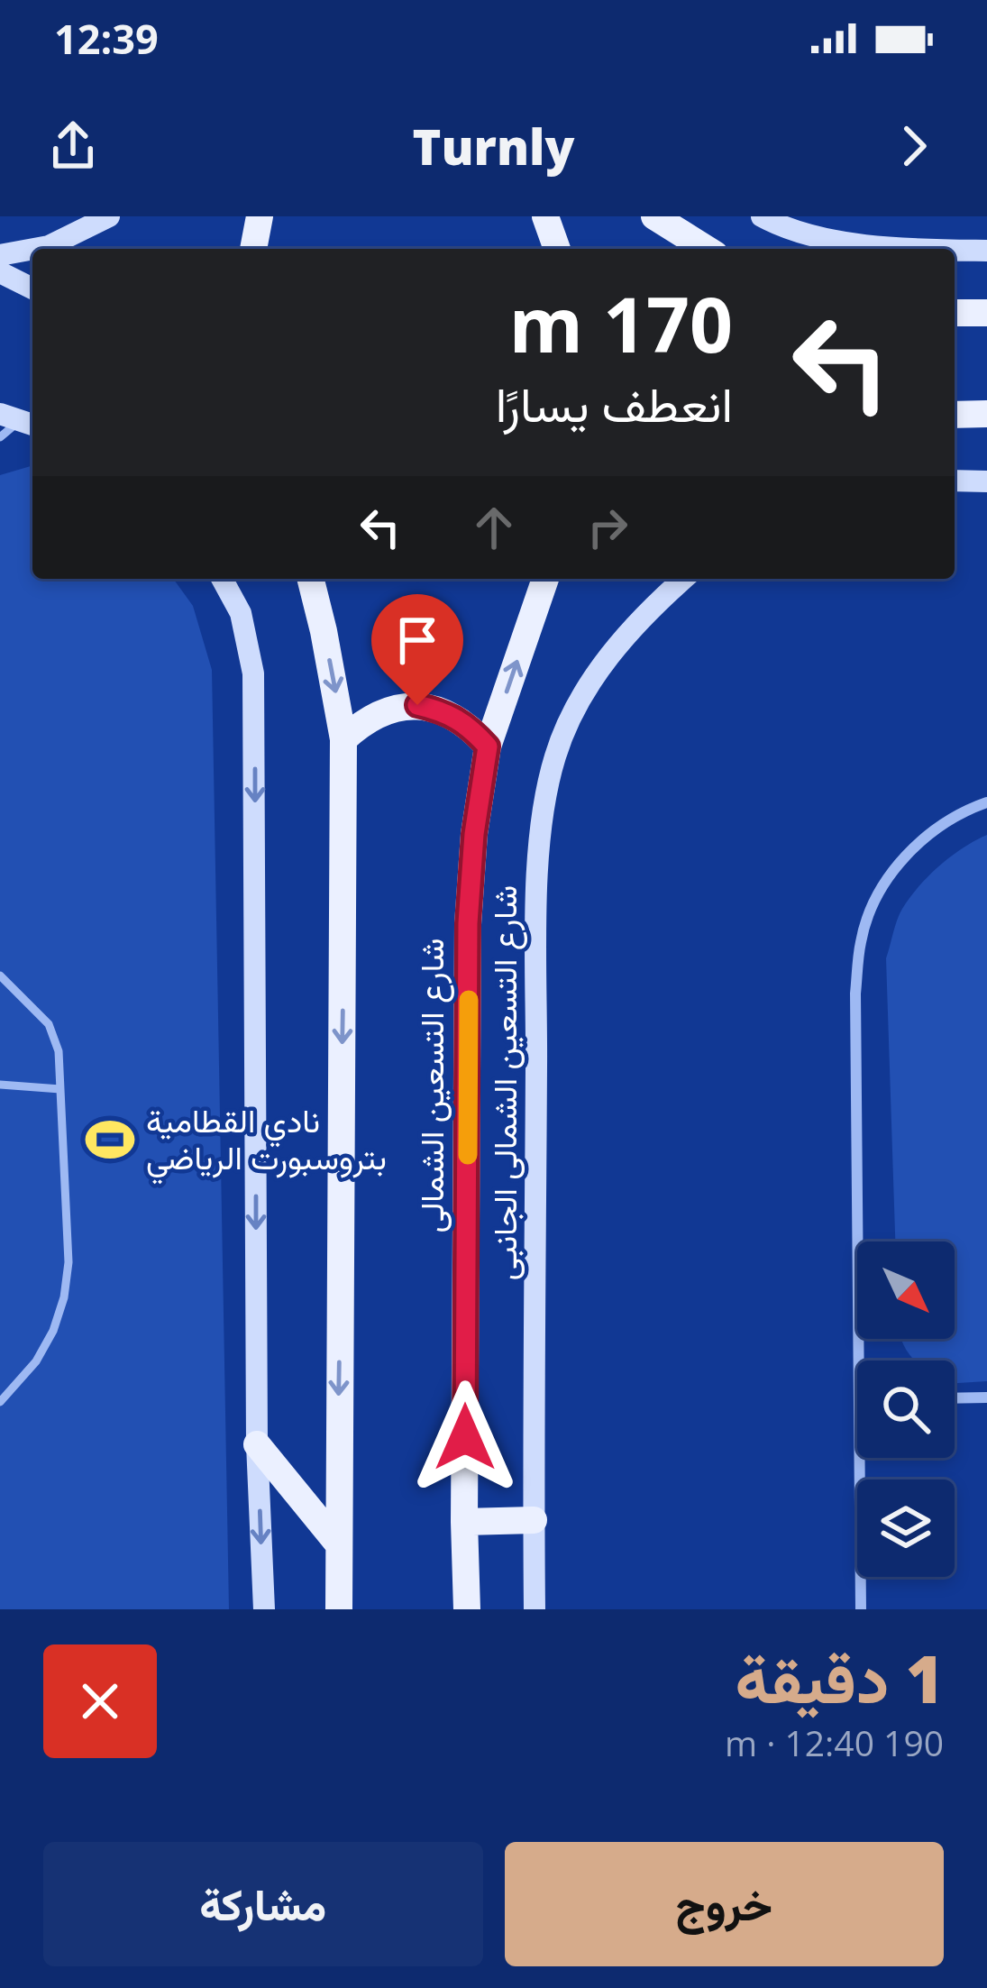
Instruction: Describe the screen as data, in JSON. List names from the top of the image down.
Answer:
{
  "streets": {
    "main road": ["شارع التسعين الشمالى"],
    "street": ["شارع التسعين الشمالى الجانبى"]
  },
  "places": {
    "sports": ["نادي القطامية بتروسبورت الرياضي"]
  },
  "north": "bottom right",
  "page": {
    "status": "12:39",
    "header": "Turnly",
    "turn": ["170 m", "انعطف يسارًا"],
    "heading": ["1 دقيقة", "190 m · 12:40"],
    "buttons": ["خروج", "مشاركة"]
  }
}
